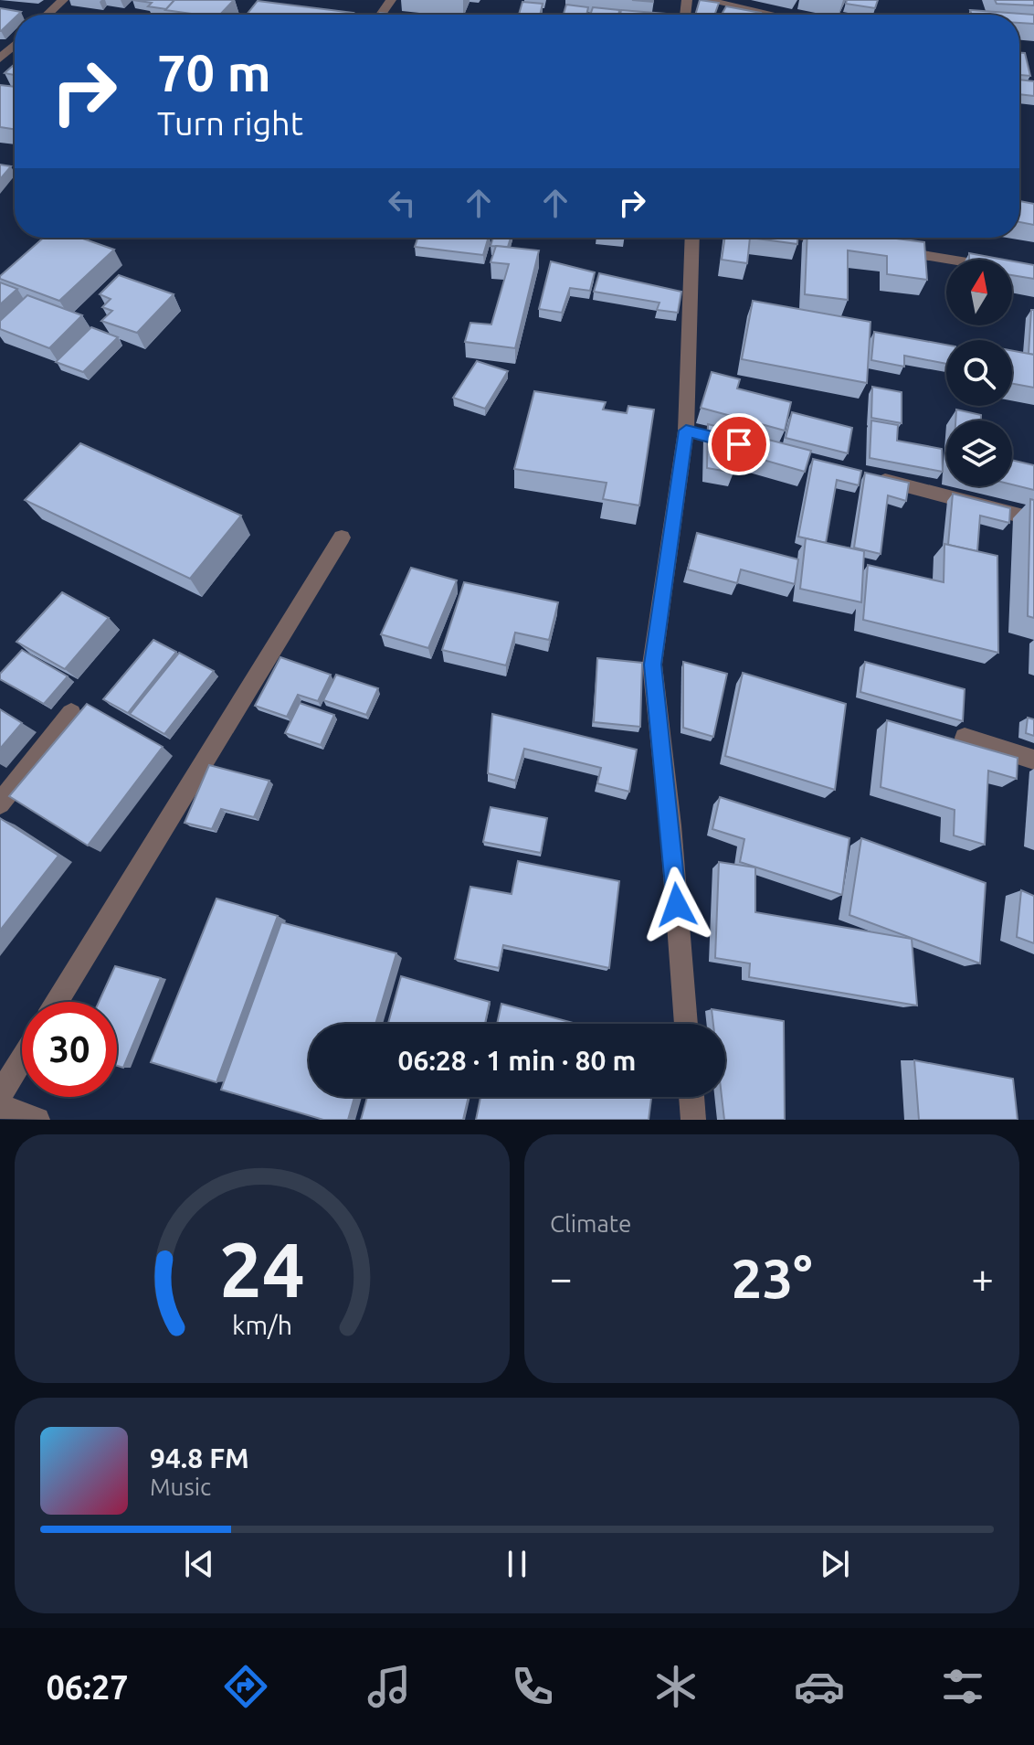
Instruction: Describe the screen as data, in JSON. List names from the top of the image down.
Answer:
{
  "north": "top",
  "page": {
    "turn": ["70 m", "Turn right"],
    "limit": "30",
    "trip": "06:28 · 1 min · 80 m",
    "tile": "Climate",
    "heat": ["−", "23°", "+"],
    "song": ["94.8 FM", "Music"],
    "tabs": "06:27",
    "gauge": ["24", "km/h"]
  }
}
